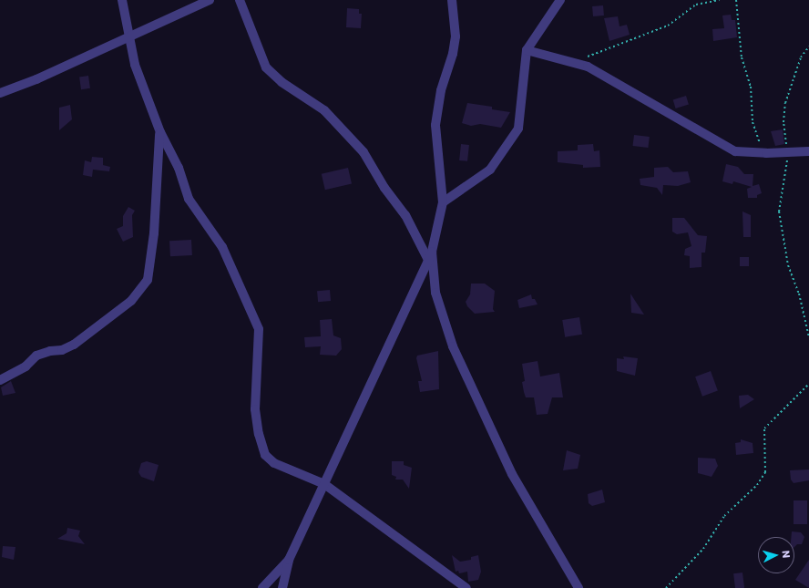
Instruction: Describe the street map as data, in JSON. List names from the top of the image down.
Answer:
{
  "north": "right"
}
